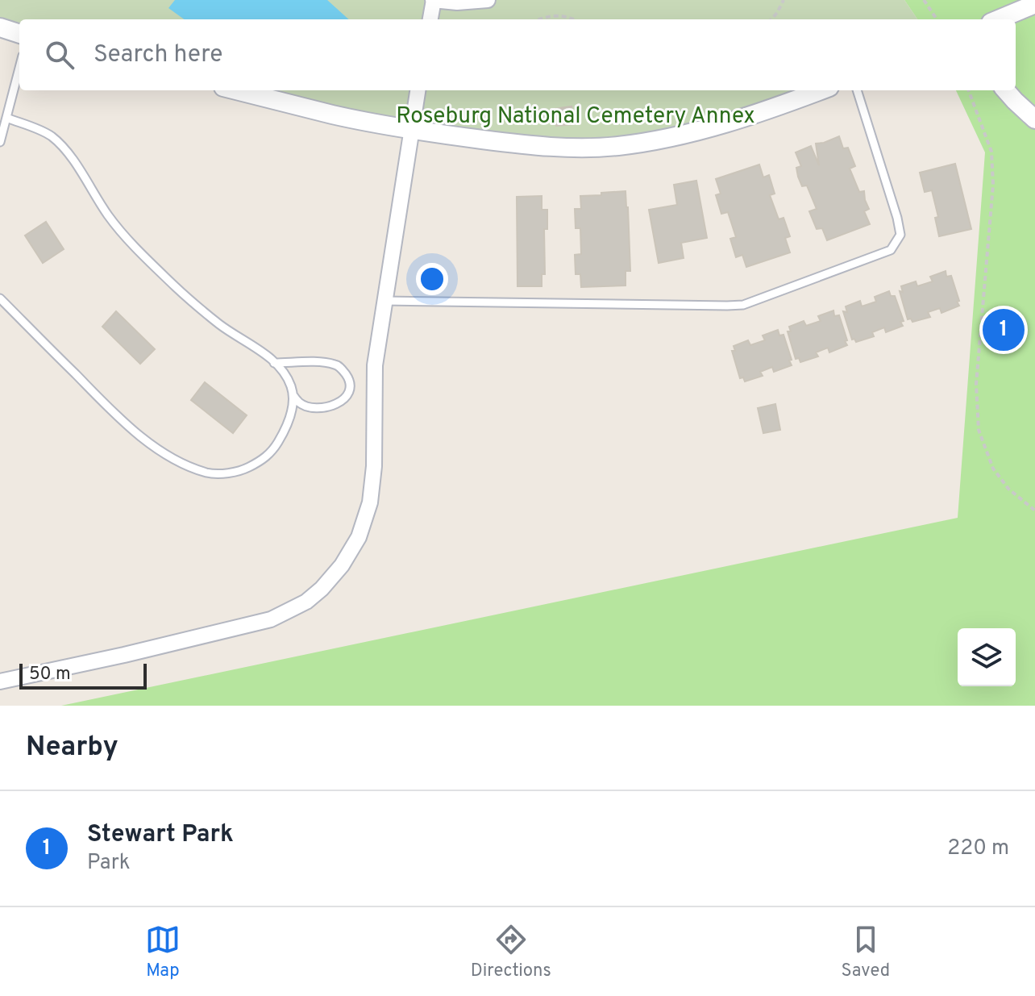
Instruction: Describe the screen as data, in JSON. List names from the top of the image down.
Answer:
{
  "parks": ["Roseburg National Cemetery Annex"],
  "scale_bar": "50 m",
  "page": {
    "search": "Search here",
    "pins": "1",
    "scale": "50 m",
    "heading": "Nearby",
    "list": [
      {
        "mark": "1",
        "name": "Stewart Park",
        "note": "Park",
        "value": "220 m"
      }
    ],
    "nav": ["Map", "Directions", "Saved"]
  }
}
